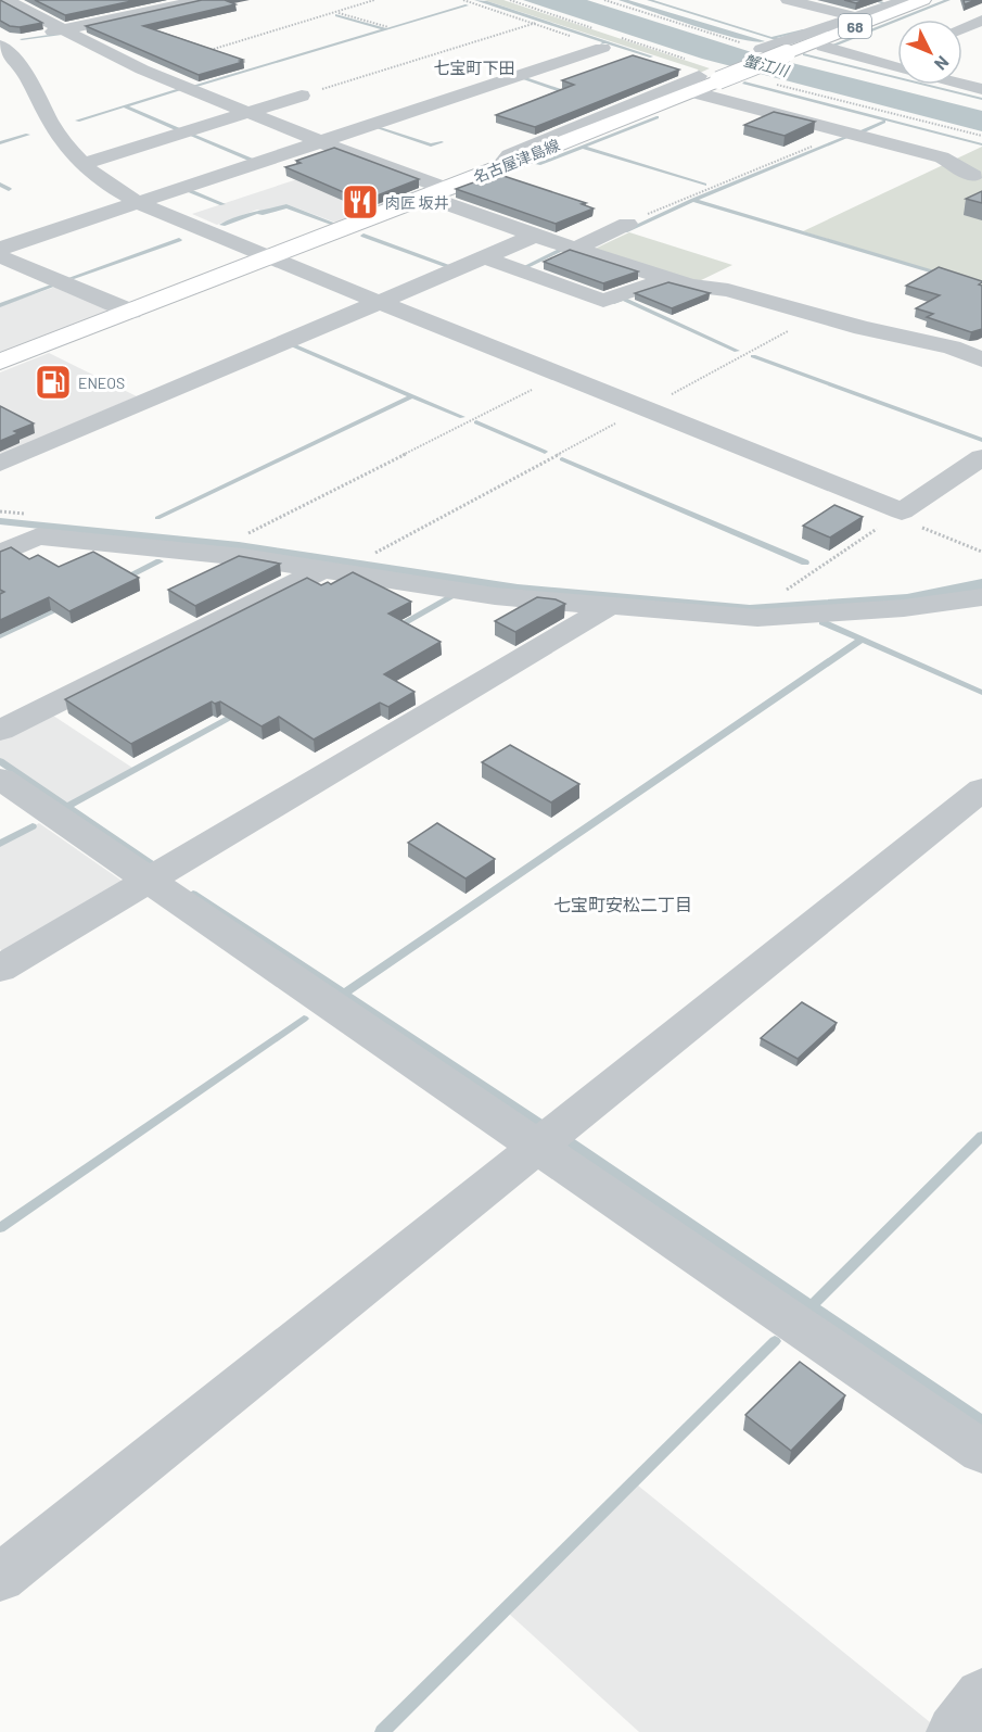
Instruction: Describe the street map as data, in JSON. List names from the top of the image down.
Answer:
{
  "streets": {
    "main road": ["68", "名古屋津島線"]
  },
  "districts": ["七宝町下田", "七宝町安松二丁目"],
  "water": ["蟹江川"],
  "places": {
    "restaurant": ["肉匠 坂井"],
    "fuel station": ["ENEOS"]
  },
  "north": "bottom right"
}
